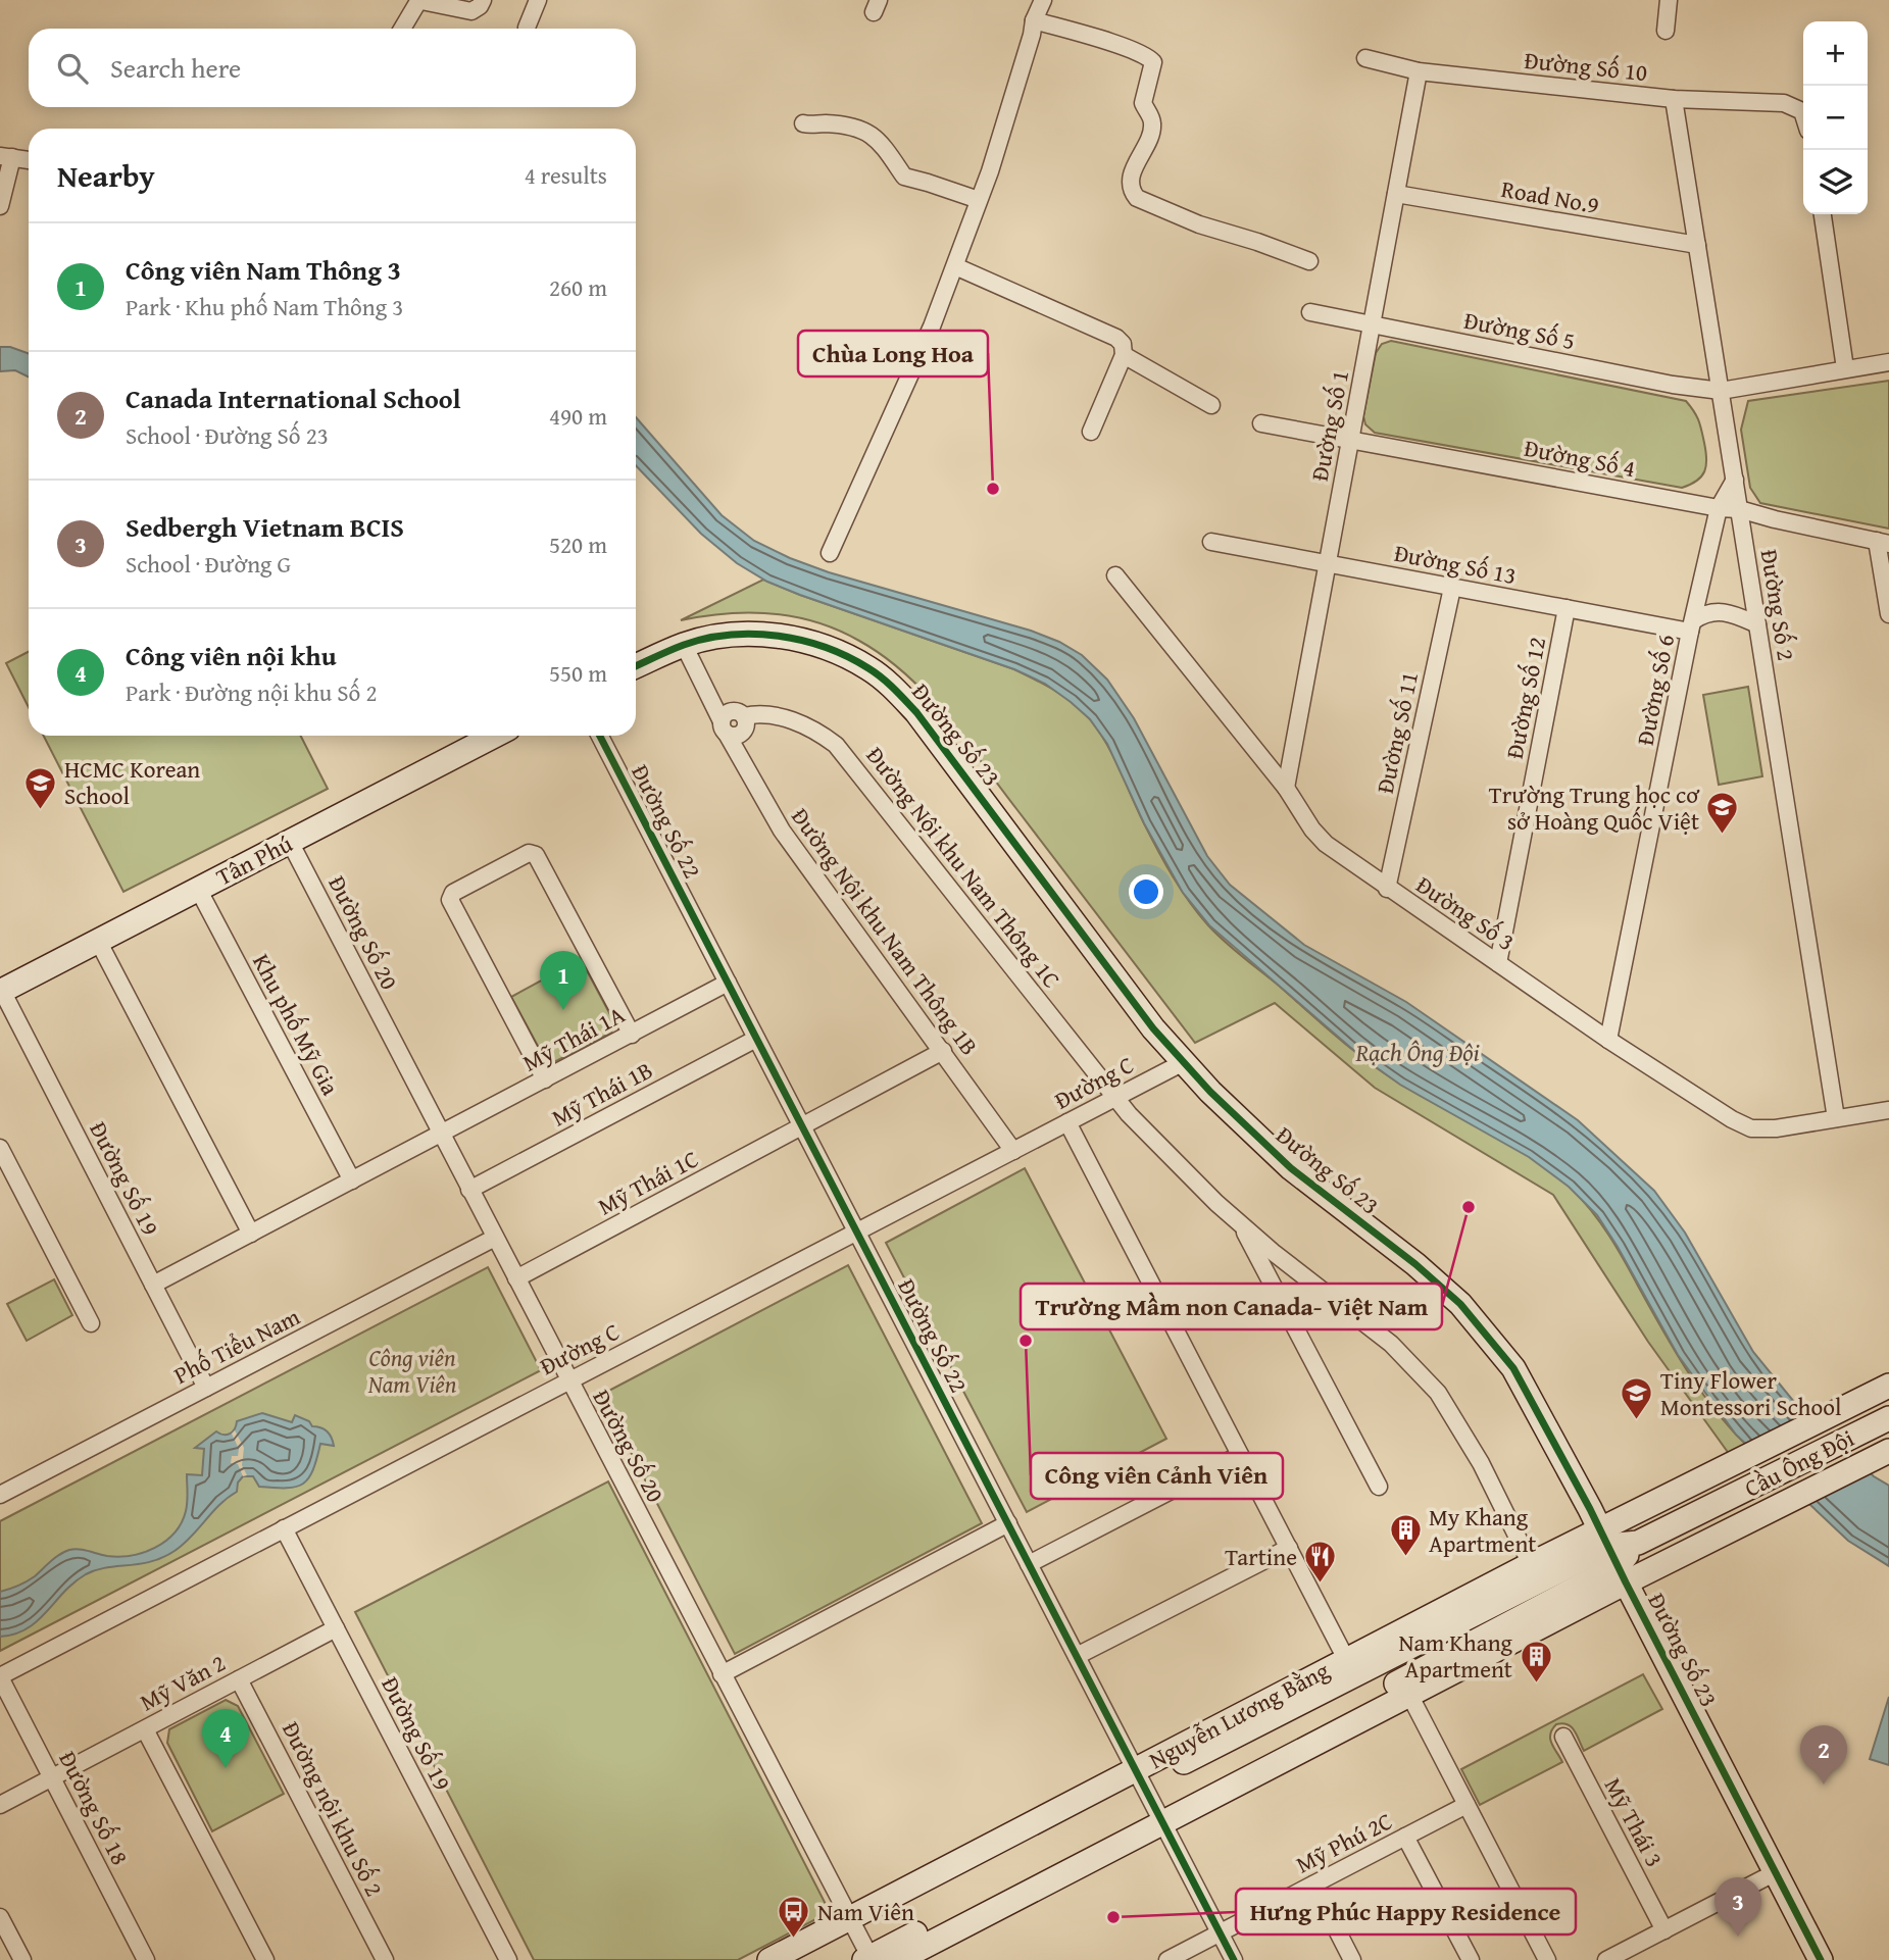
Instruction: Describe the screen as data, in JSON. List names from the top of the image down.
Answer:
{
  "streets": {
    "main road": [
      "Đường Số 23",
      "Tân Phú",
      "Cầu Ông Đội",
      "Nguyễn Lương Bằng"
    ],
    "street": [
      "Đường Số 10",
      "Road No.9",
      "Đường Số 5",
      "Đường Số 1",
      "Đường Số 4",
      "Đường Số 13",
      "Đường Số 2",
      "Đường Số 6",
      "Đường Số 12",
      "Đường Số 11",
      "Đường Số 22",
      "Đường Nội khu Nam Thông 1C",
      "Đường Số 3",
      "Đường Nội khu Nam Thông 1B",
      "Đường Số 20",
      "Khu phố Mỹ Gia",
      "Mỹ Thái 1A",
      "Đường C",
      "Mỹ Thái 1B",
      "Đường Số 19",
      "Mỹ Thái 1C",
      "Phố Tiểu Nam",
      "Mỹ Văn 2",
      "Đường Số 18",
      "Đường nội khu Số 2",
      "Mỹ Thái 3",
      "Mỹ Phú 2C"
    ]
  },
  "crossings": [
    ["Đường Số 10", "Đường Số 1"],
    ["Đường Số 10", "Đường Số 2"],
    ["Road No.9", "Đường Số 1"],
    ["Road No.9", "Đường Số 2"],
    ["Đường Số 5", "Đường Số 1"],
    ["Đường Số 5", "Đường Số 2"],
    ["Đường Số 1", "Đường Số 4"],
    ["Đường Số 1", "Đường Số 13"],
    ["Đường Số 1", "Đường Số 3"],
    ["Đường Số 4", "Đường Số 2"],
    ["Đường Số 4", "Đường Số 6"],
    ["Đường Số 13", "Đường Số 6"],
    ["Đường Số 13", "Đường Số 12"],
    ["Đường Số 13", "Đường Số 11"],
    ["Đường Số 2", "Đường Số 6"],
    ["Đường Số 2", "Đường Số 3"],
    ["Đường Số 6", "Đường Số 3"],
    ["Đường Số 12", "Đường Số 3"],
    ["Đường Số 11", "Đường Số 3"],
    ["Đường Số 23", "Đường Nội khu Nam Thông 1B"],
    ["Đường Số 23", "Đường C"],
    ["Đường Số 23", "Nguyễn Lương Bằng"],
    ["Đường Số 22", "Mỹ Thái 1A"],
    ["Đường Số 22", "Đường C"],
    ["Đường Số 22", "Mỹ Thái 1B"],
    ["Đường Số 22", "Mỹ Thái 1C"],
    ["Đường Số 22", "Nguyễn Lương Bằng"],
    ["Đường Số 22", "Mỹ Phú 2C"],
    ["Tân Phú", "Đường Số 20"],
    ["Tân Phú", "Khu phố Mỹ Gia"],
    ["Tân Phú", "Đường Số 19"],
    ["Đường Nội khu Nam Thông 1C", "Đường Nội khu Nam Thông 1B"],
    ["Đường Nội khu Nam Thông 1C", "Đường C"],
    ["Đường Nội khu Nam Thông 1C", "Nguyễn Lương Bằng"],
    ["Đường Nội khu Nam Thông 1B", "Đường C"],
    ["Đường Nội khu Nam Thông 1B", "Mỹ Thái 1C"],
    ["Đường Số 20", "Mỹ Thái 1A"],
    ["Đường Số 20", "Đường C"],
    ["Đường Số 20", "Mỹ Thái 1B"],
    ["Đường Số 20", "Mỹ Thái 1C"],
    ["Đường Số 20", "Phố Tiểu Nam"],
    ["Đường Số 20", "Nguyễn Lương Bằng"],
    ["Đường C", "Đường Số 19"],
    ["Đường C", "Đường Số 18"],
    ["Đường Số 19", "Phố Tiểu Nam"],
    ["Đường Số 19", "Mỹ Văn 2"],
    ["Cầu Ông Đội", "Nguyễn Lương Bằng"],
    ["Mỹ Văn 2", "Đường Số 18"],
    ["Mỹ Văn 2", "Đường nội khu Số 2"]
  ],
  "water": ["Rạch Ông Đội"],
  "parks": ["Công viên Nam Viên"],
  "places": {
    "other": [
      "Chùa Long Hoa",
      "Trường Mầm non Canada- Việt Nam",
      "Công viên Cảnh Viên",
      "Hưng Phúc Happy Residence"
    ],
    "school or university": ["HCMC Korean School", "Trường Trung học cơ sở Hoàng Quốc Việt", "Tiny Flower Montessori School"],
    "building": ["My Khang Apartment", "Nam Khang Apartment"],
    "restaurant": ["Tartine"],
    "bus stop": ["Nam Viên"]
  },
  "page": {
    "map_buttons": ["+", "−"],
    "search": "Search here",
    "heading": ["Nearby", "4 results"],
    "list": [
      {
        "mark": "1",
        "name": "Công viên Nam Thông 3",
        "note": "Park · Khu phố Nam Thông 3",
        "value": "260 m"
      },
      {
        "mark": "2",
        "name": "Canada International School",
        "note": "School · Đường Số 23",
        "value": "490 m"
      },
      {
        "mark": "3",
        "name": "Sedbergh Vietnam BCIS",
        "note": "School · Đường G",
        "value": "520 m"
      },
      {
        "mark": "4",
        "name": "Công viên nội khu",
        "note": "Park · Đường nội khu Số 2",
        "value": "550 m"
      }
    ],
    "pins": [
      "1",
      "4",
      "2",
      "3"
    ]
  }
}
